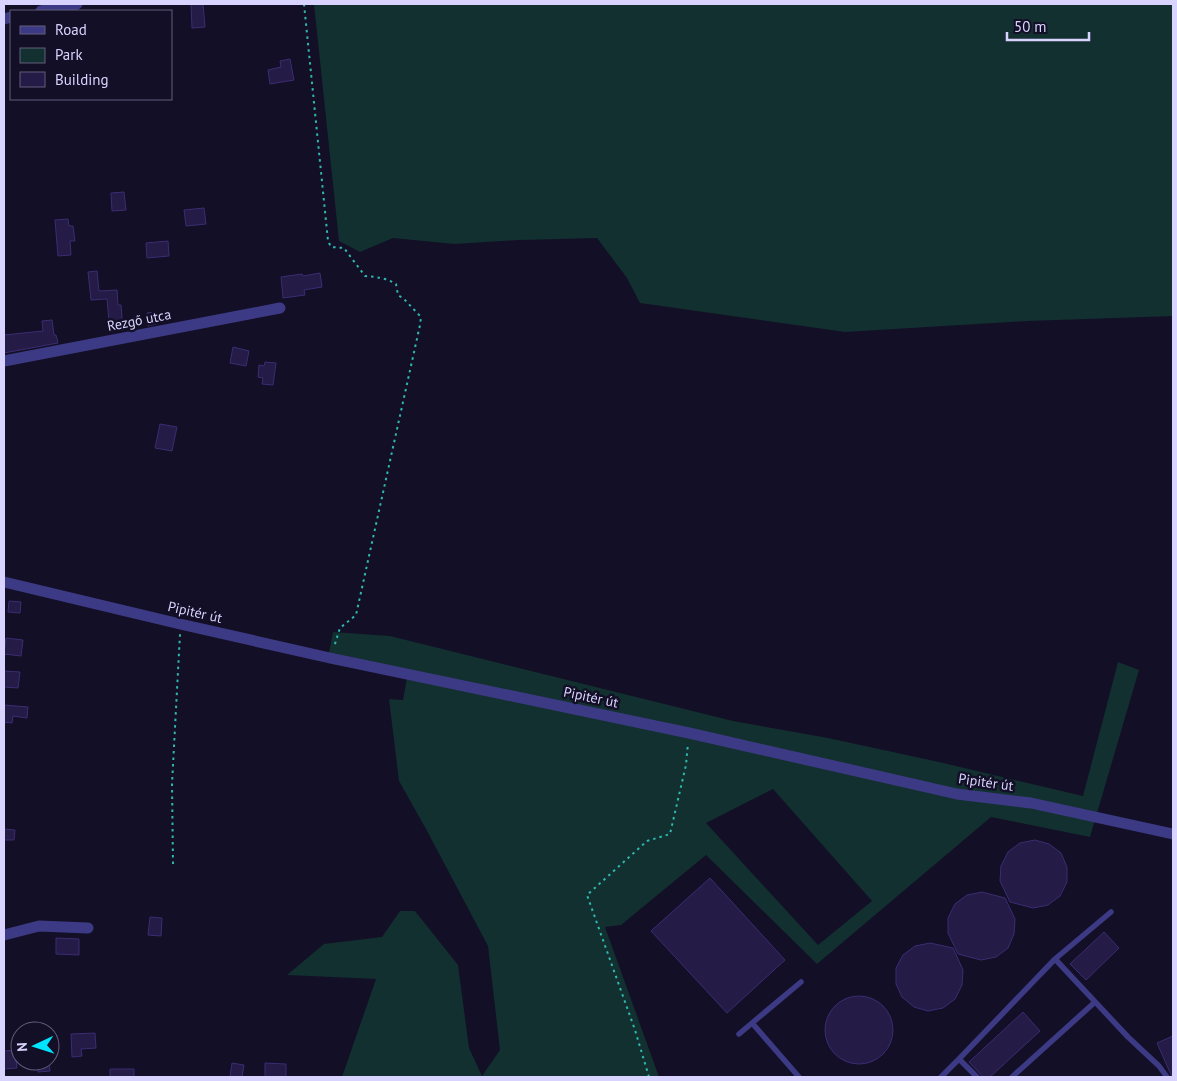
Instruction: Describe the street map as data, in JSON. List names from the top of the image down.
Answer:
{
  "streets": {
    "street": ["Rezgő utca", "Pipitér út"]
  },
  "legend": ["Road", "Park", "Building"],
  "scale_bar": "50 m",
  "north": "left"
}
